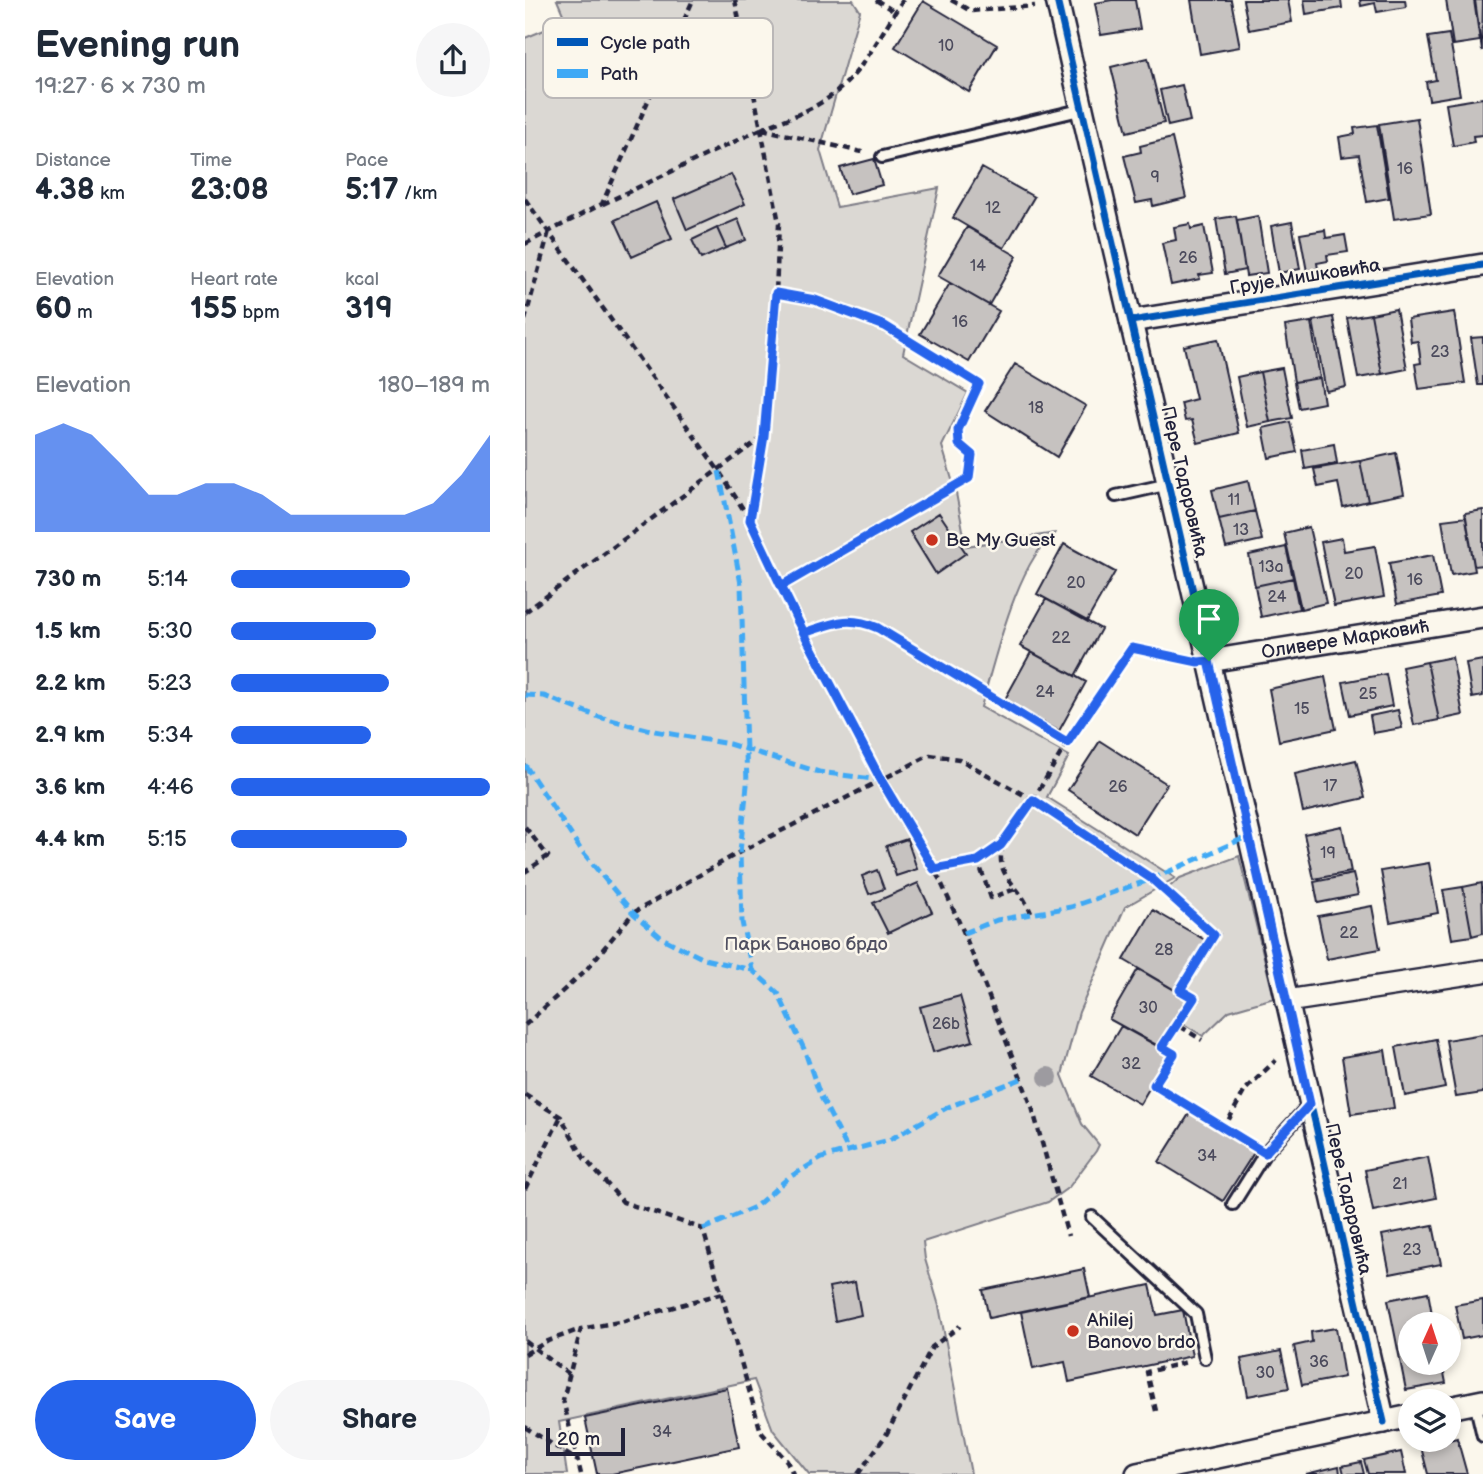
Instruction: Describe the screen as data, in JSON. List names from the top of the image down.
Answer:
{
  "streets": {
    "street": ["Грује Мишковића", "Пере Тодоровића", "Оливере Марковић"]
  },
  "crossings": [
    ["Грује Мишковића", "Пере Тодоровића"],
    ["Пере Тодоровића", "Оливере Марковић"]
  ],
  "parks": ["Парк Баново брдо"],
  "places": ["Be My Guest", "Ahilej Banovo brdo"],
  "house_numbers": [
    "10",
    "16",
    "9",
    "12",
    "26",
    "14",
    "16",
    "23",
    "18",
    "11",
    "13",
    "13a",
    "20",
    "16",
    "20",
    "24",
    "22",
    "24",
    "25",
    "15",
    "17",
    "26",
    "19",
    "22",
    "28",
    "30",
    "26b",
    "32",
    "34",
    "21",
    "23",
    "36",
    "30",
    "34"
  ],
  "legend": ["Cycle path", "Path"],
  "scale_bar": "20 m",
  "north": "top",
  "page": {
    "heading": ["Evening run", "19:27 · 6 × 730 m"],
    "stats": [
      ["Distance", "4.38 km"],
      ["Time", "23:08"],
      ["Pace", "5:17 /km"],
      ["Elevation", "60 m"],
      ["Heart rate", "155 bpm"],
      ["kcal", "319"]
    ],
    "chart": ["Elevation", "180–189 m"],
    "list": [
      {
        "name": "730 m",
        "note": "5:14"
      },
      {
        "name": "1.5 km",
        "note": "5:30"
      },
      {
        "name": "2.2 km",
        "note": "5:23"
      },
      {
        "name": "2.9 km",
        "note": "5:34"
      },
      {
        "name": "3.6 km",
        "note": "4:46"
      },
      {
        "name": "4.4 km",
        "note": "5:15"
      }
    ],
    "buttons": ["Save", "Share"],
    "scale": "20 m"
  }
}
